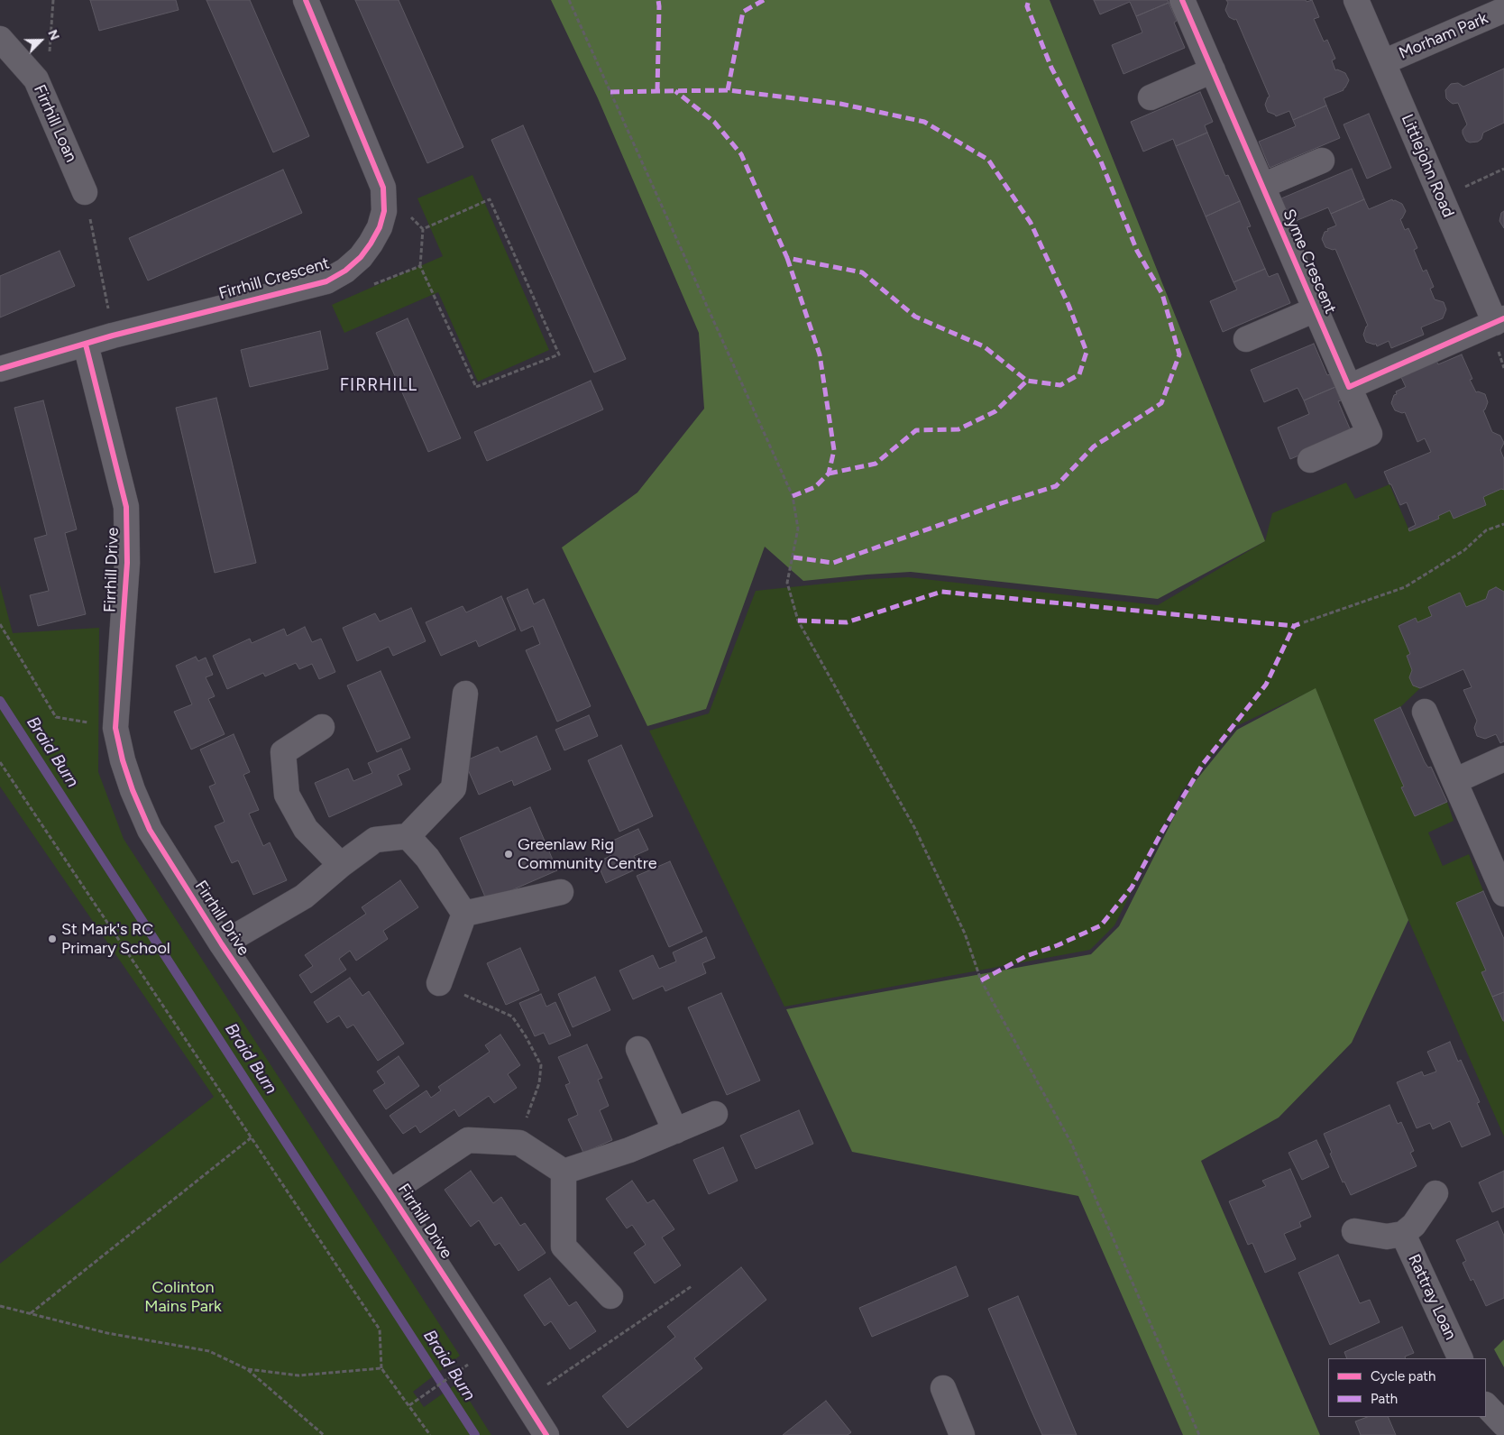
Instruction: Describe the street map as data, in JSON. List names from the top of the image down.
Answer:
{
  "streets": {
    "street": [
      "Morham Park",
      "Firrhill Loan",
      "Littlejohn Road",
      "Syme Crescent",
      "Firrhill Crescent",
      "Firrhill Drive",
      "Rattray Loan"
    ]
  },
  "crossings": [
    ["Morham Park", "Littlejohn Road"],
    ["Firrhill Crescent", "Firrhill Drive"]
  ],
  "districts": ["FIRRHILL"],
  "water": ["Braid Burn"],
  "parks": ["Colinton Mains Park"],
  "places": ["Greenlaw Rig Community Centre", "St Mark's RC Primary School"],
  "legend": ["Cycle path", "Path"],
  "north": "top right"
}
